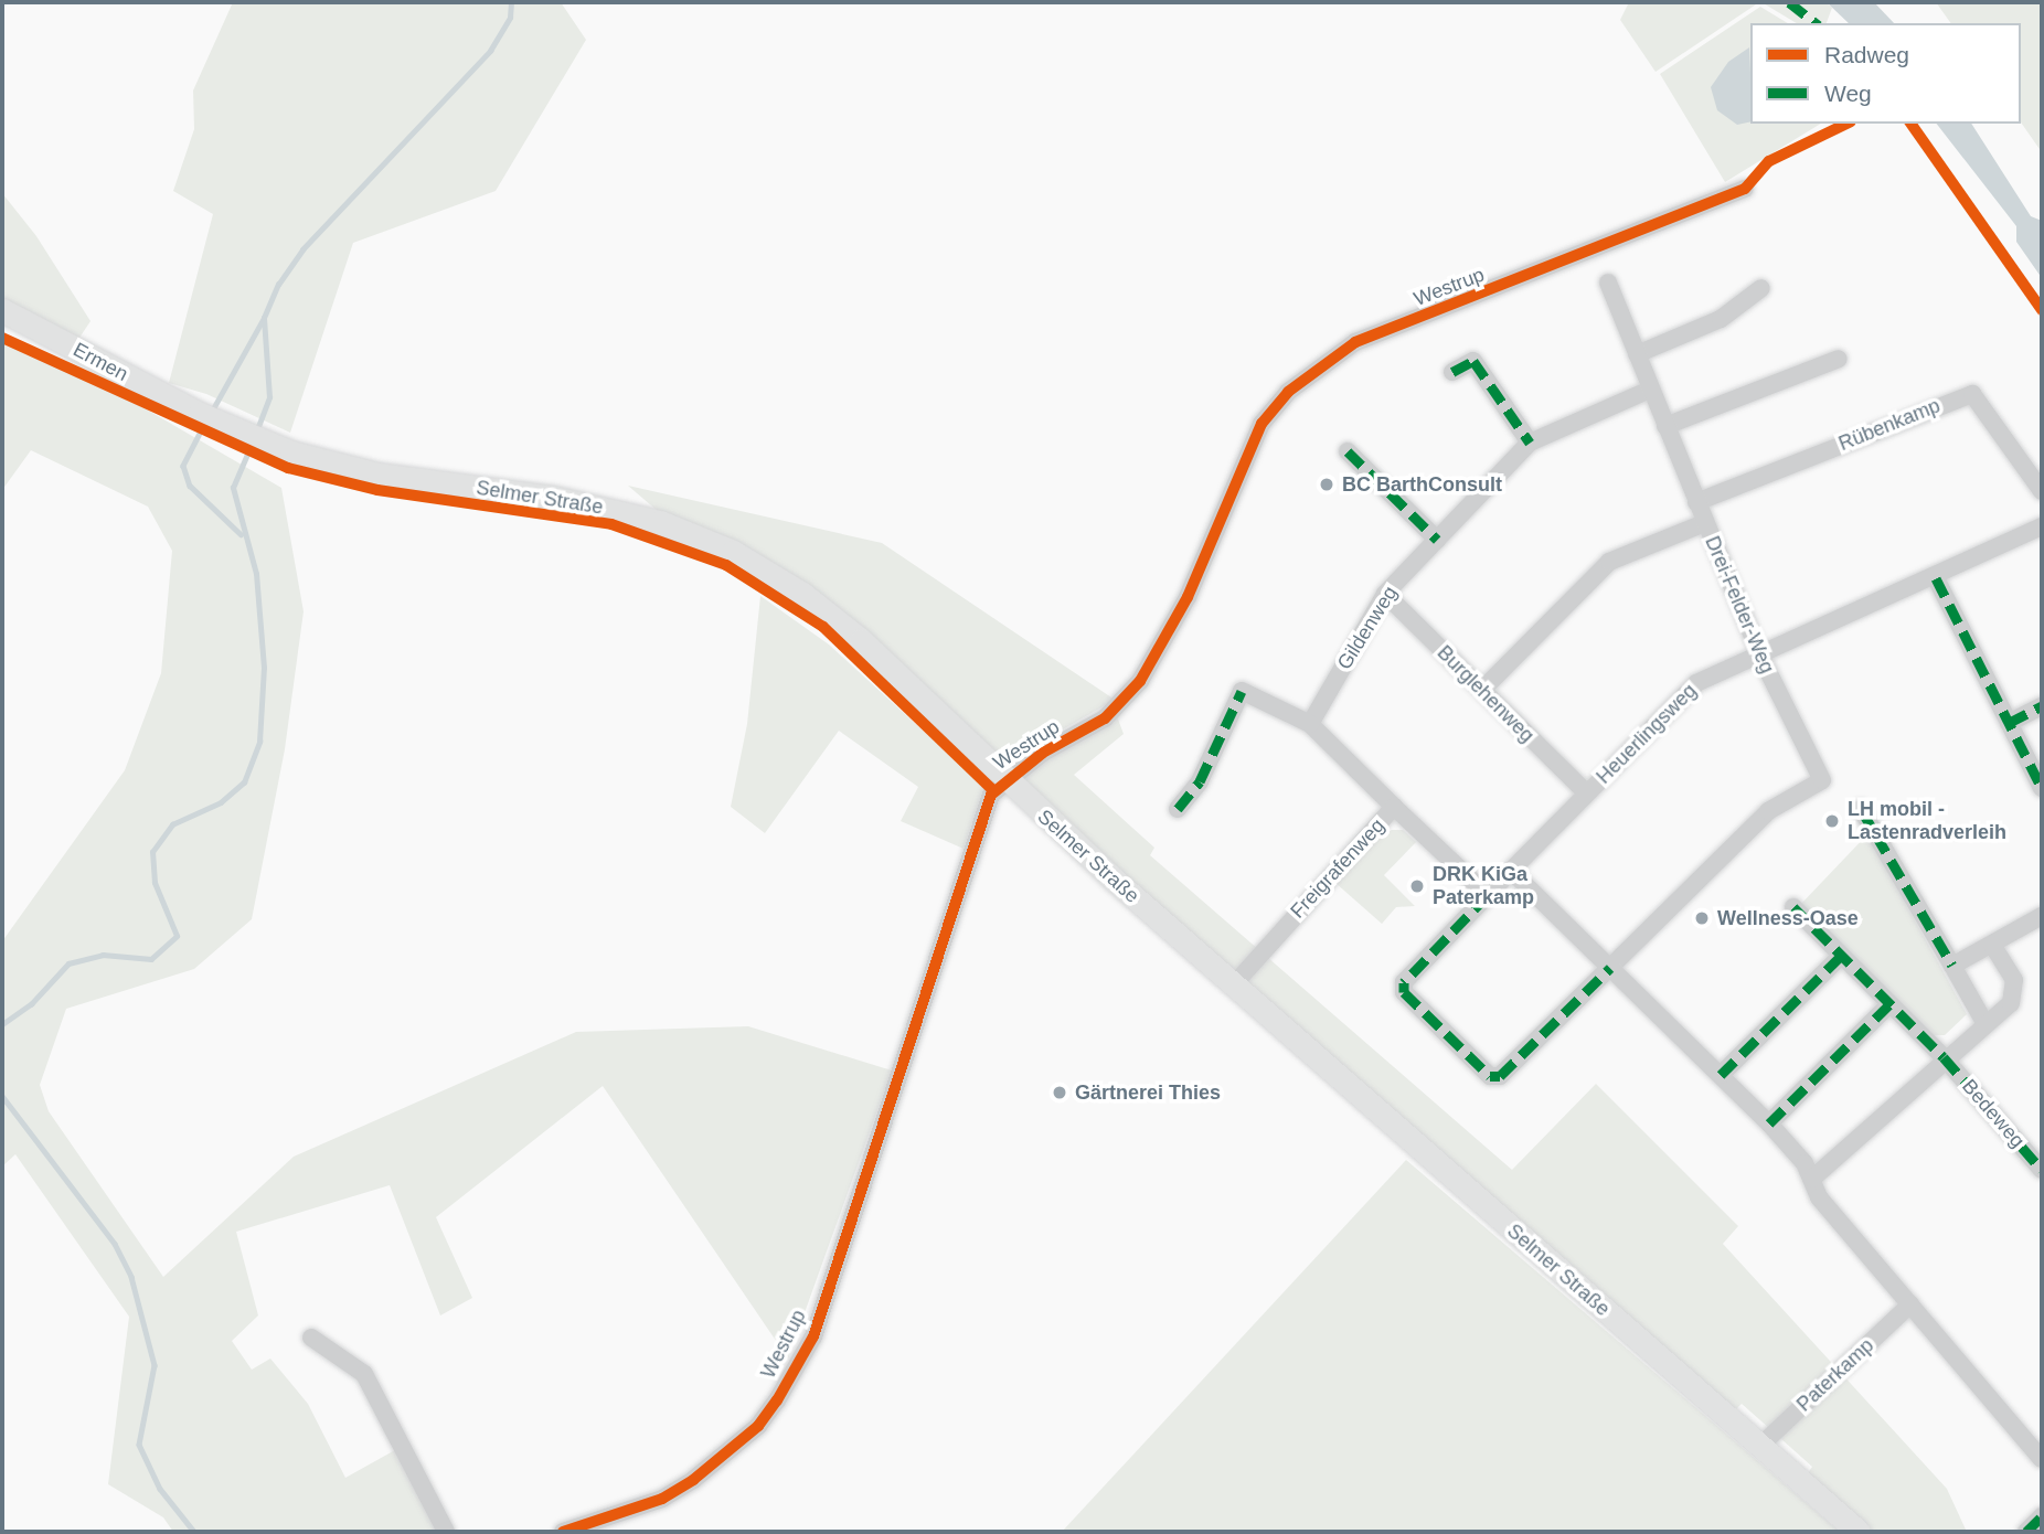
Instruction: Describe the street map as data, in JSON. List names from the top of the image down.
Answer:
{
  "streets": {
    "main road": ["Ermen", "Selmer Straße"],
    "street": [
      "Westrup",
      "Rübenkamp",
      "Drei-Felder-Weg",
      "Gildenweg",
      "Burglehenweg",
      "Heuerlingsweg",
      "Freigrafenweg",
      "Bedeweg",
      "Paterkamp"
    ]
  },
  "crossings": [
    ["Westrup", "Selmer Straße"],
    ["Ermen", "Selmer Straße"],
    ["Rübenkamp", "Drei-Felder-Weg"],
    ["Selmer Straße", "Freigrafenweg"],
    ["Selmer Straße", "Paterkamp"],
    ["Drei-Felder-Weg", "Gildenweg"],
    ["Drei-Felder-Weg", "Heuerlingsweg"],
    ["Gildenweg", "Burglehenweg"],
    ["Burglehenweg", "Heuerlingsweg"]
  ],
  "places": [
    "BC BarthConsult",
    "LH mobil - Lastenradverleih",
    "DRK KiGa Paterkamp",
    "Wellness-Oase",
    "Gärtnerei Thies"
  ],
  "legend": ["Radweg", "Weg"]
}
